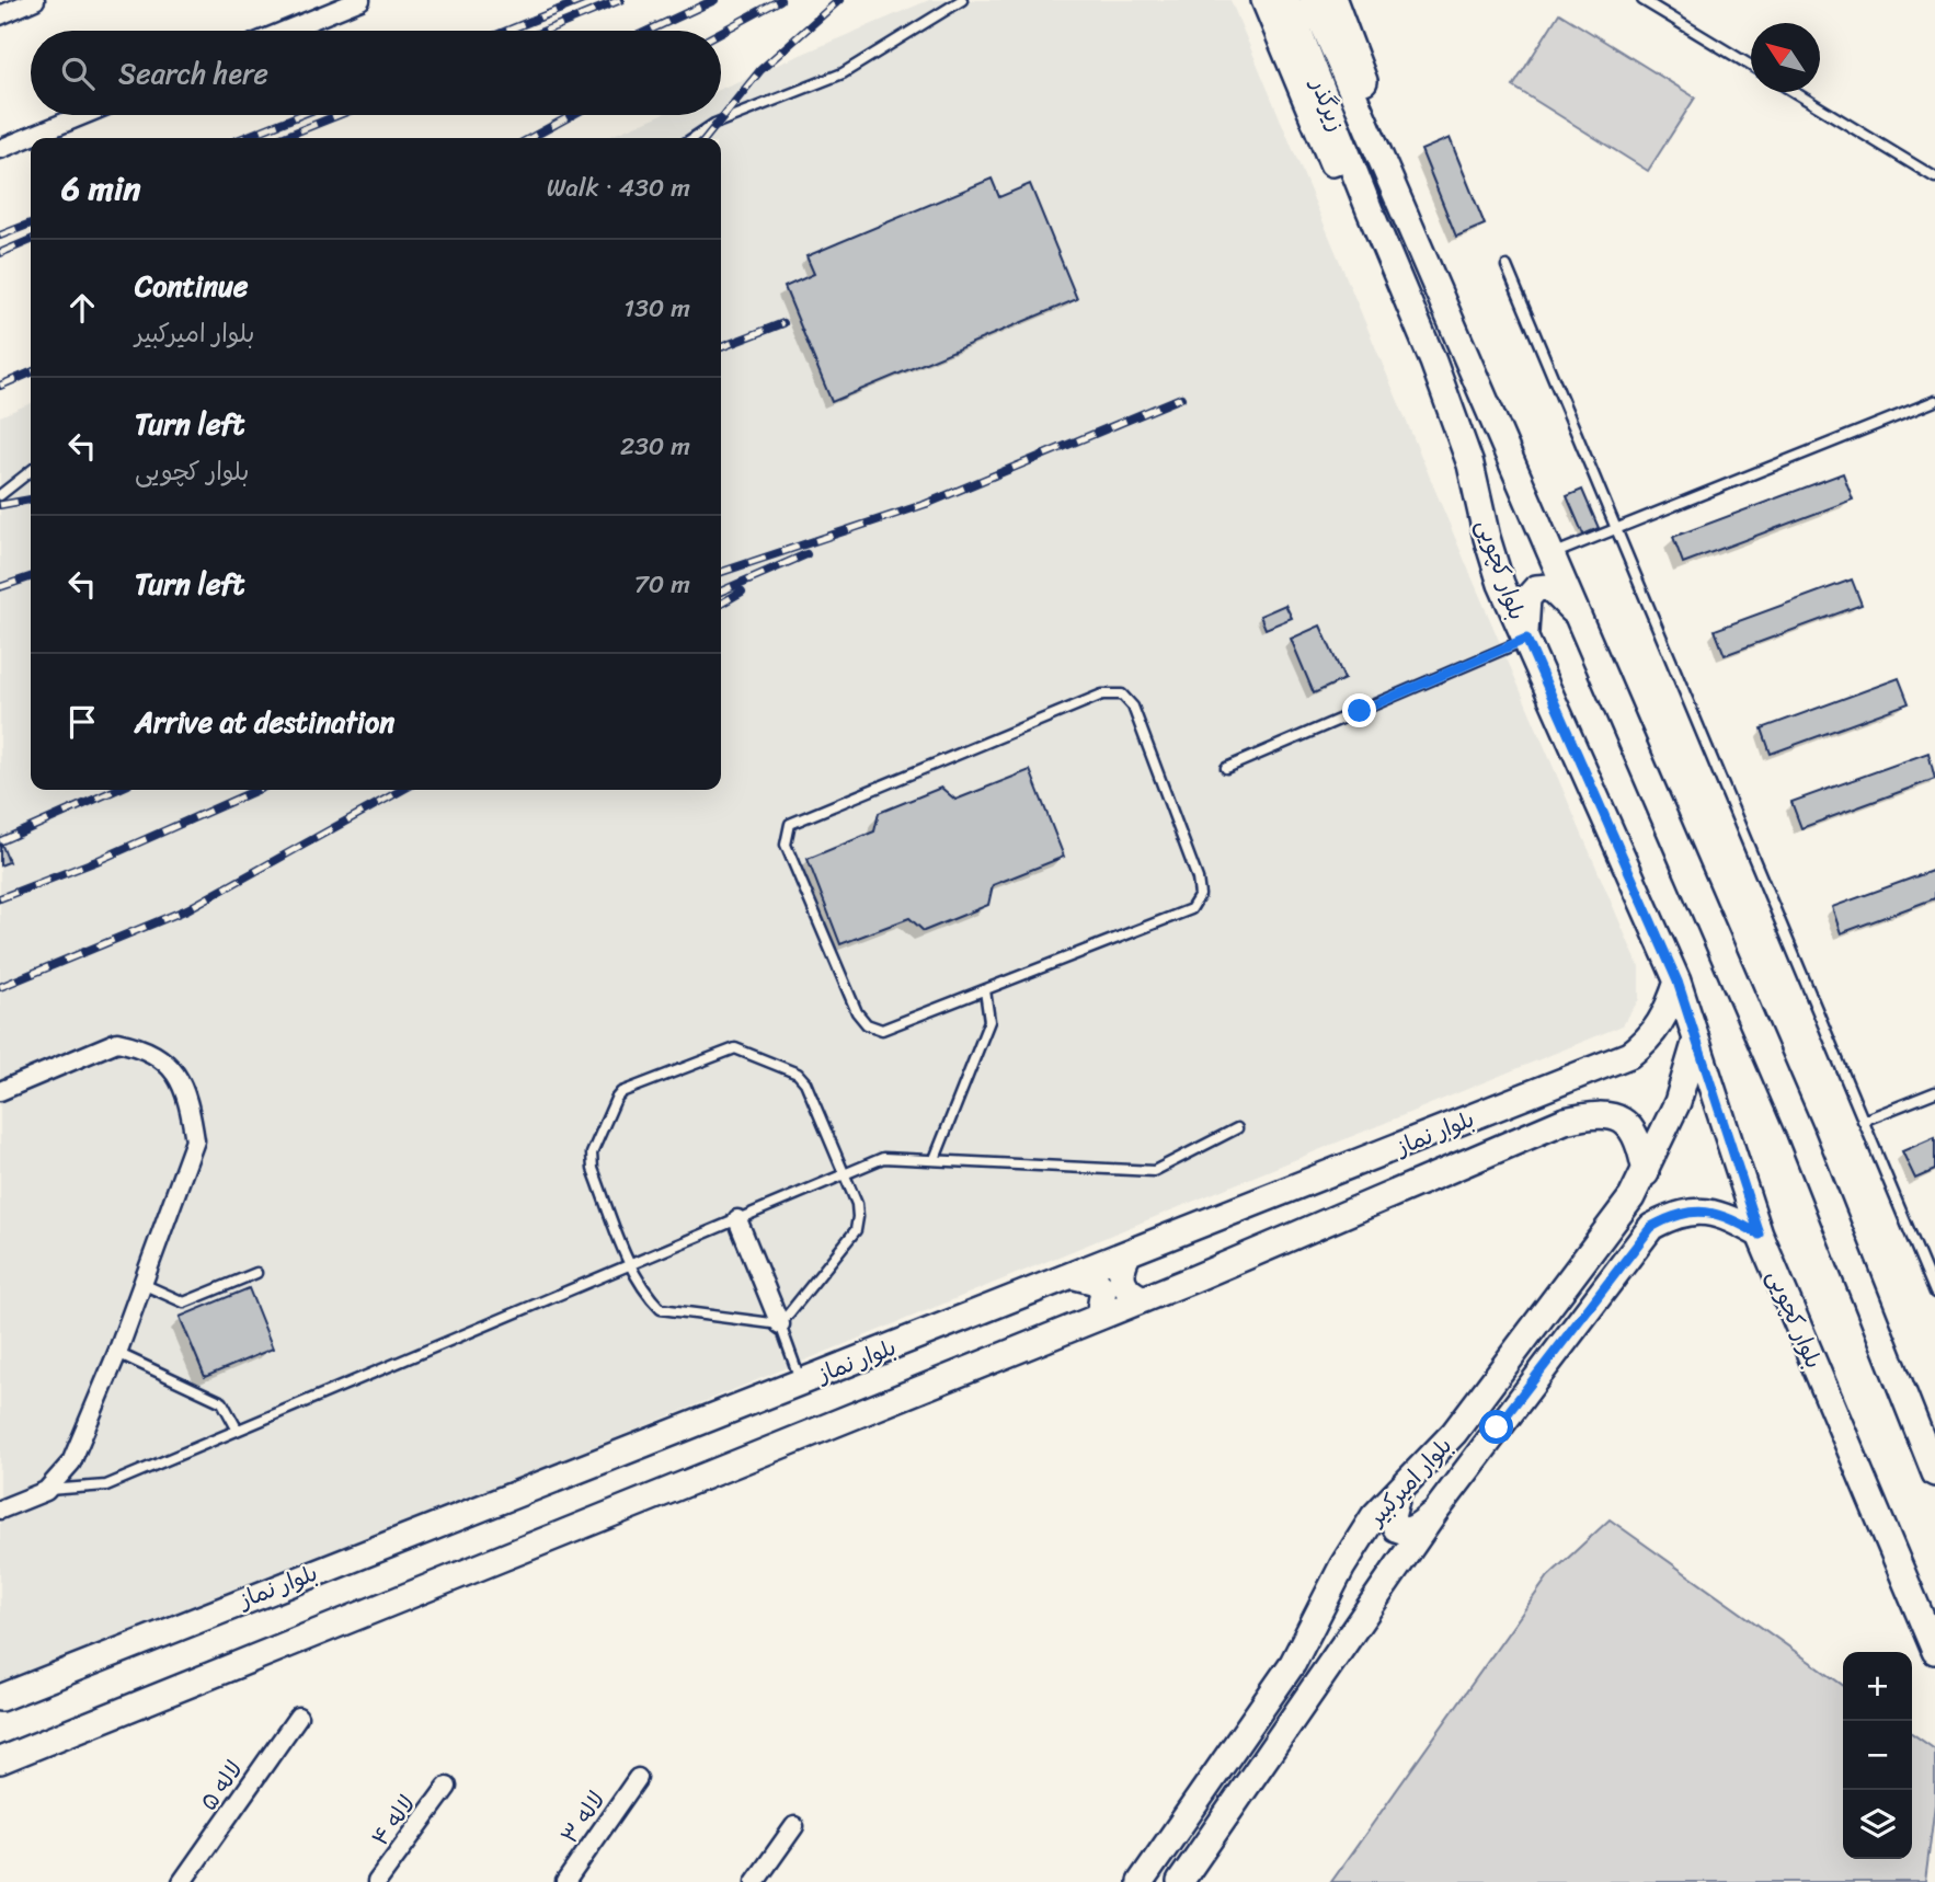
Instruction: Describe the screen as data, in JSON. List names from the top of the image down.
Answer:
{
  "streets": {
    "main road": [
      "زیرگذر",
      "بلوار کچویی",
      "بلوار نماز",
      "بلوار امیرکبیر"
    ],
    "street": ["لاله ۵", "لاله ۳", "لاله ۴"]
  },
  "crossings": [
    ["زیرگذر", "بلوار کچویی"],
    ["بلوار کچویی", "بلوار نماز"],
    ["بلوار کچویی", "بلوار امیرکبیر"],
    ["بلوار نماز", "بلوار امیرکبیر"]
  ],
  "north": "top left",
  "page": {
    "search": "Search here",
    "heading": ["6 min", "Walk · 430 m"],
    "list": [
      ["Continue", "بلوار امیرکبیر", "130 m"],
      ["Turn left", "بلوار کچویی", "230 m"],
      ["Turn left", "70 m"],
      "Arrive at destination"
    ],
    "map_buttons": ["+", "−"]
  }
}
